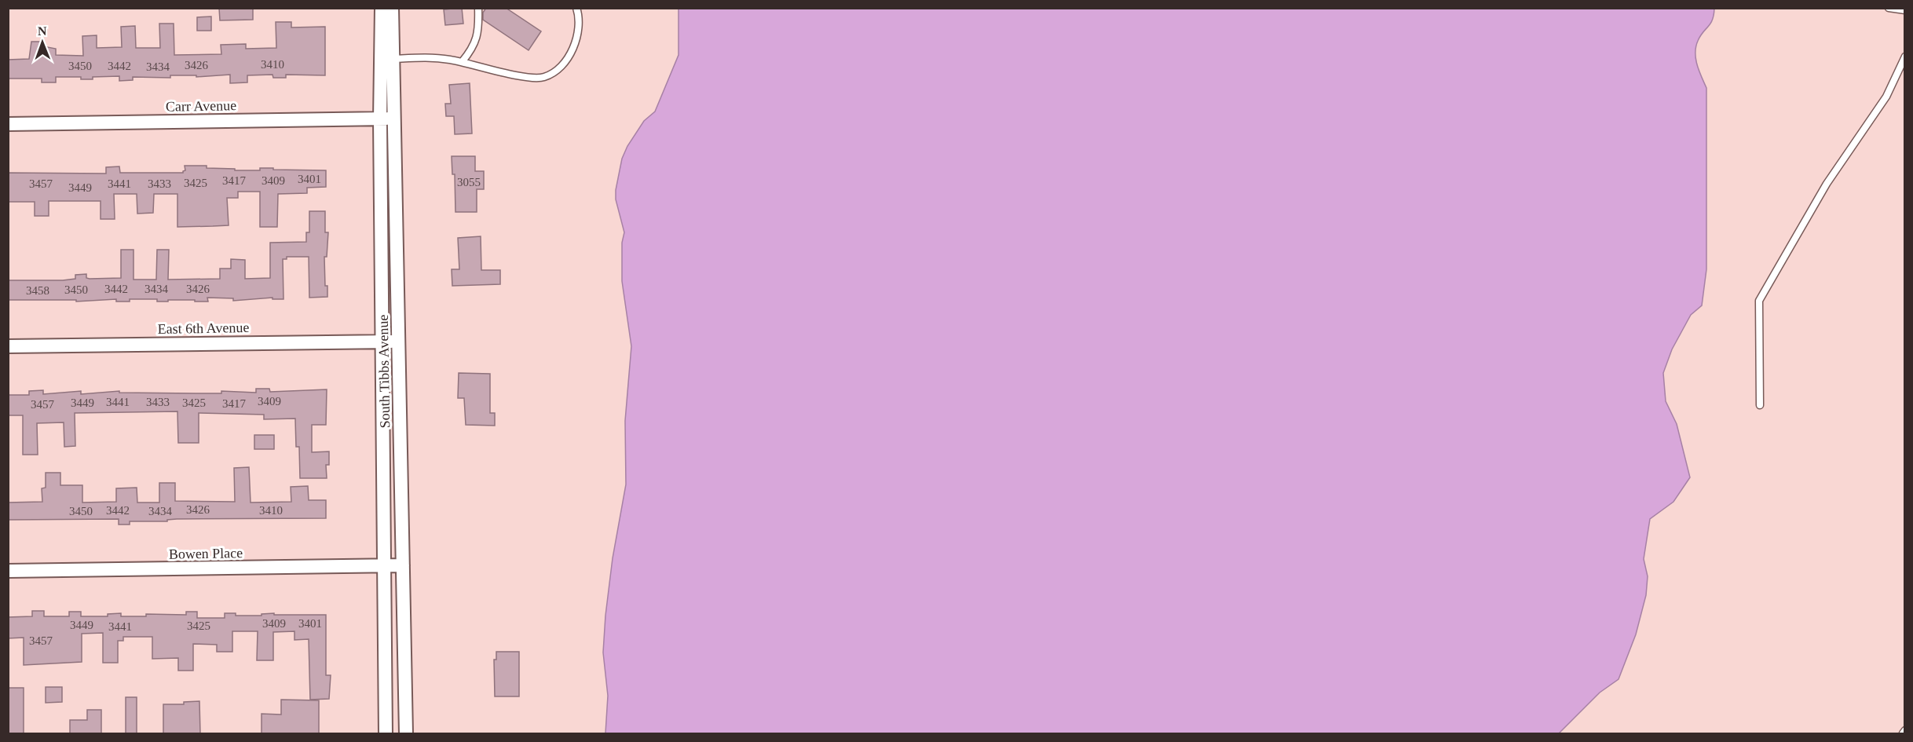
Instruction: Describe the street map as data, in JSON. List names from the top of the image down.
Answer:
{
  "streets": {
    "street": [
      "Carr Avenue",
      "East 6th Avenue",
      "South Tibbs Avenue",
      "Bowen Place"
    ]
  },
  "crossings": [
    ["Carr Avenue", "South Tibbs Avenue"],
    ["East 6th Avenue", "South Tibbs Avenue"],
    ["South Tibbs Avenue", "Bowen Place"]
  ],
  "house_numbers": [
    "3410",
    "3426",
    "3450",
    "3442",
    "3434",
    "3401",
    "3417",
    "3409",
    "3055",
    "3425",
    "3457",
    "3441",
    "3433",
    "3449",
    "3442",
    "3434",
    "3426",
    "3450",
    "3458",
    "3409",
    "3441",
    "3433",
    "3449",
    "3425",
    "3417",
    "3457",
    "3426",
    "3442",
    "3410",
    "3450",
    "3434",
    "3409",
    "3401",
    "3449",
    "3425",
    "3441",
    "3457"
  ],
  "north": "top"
}
